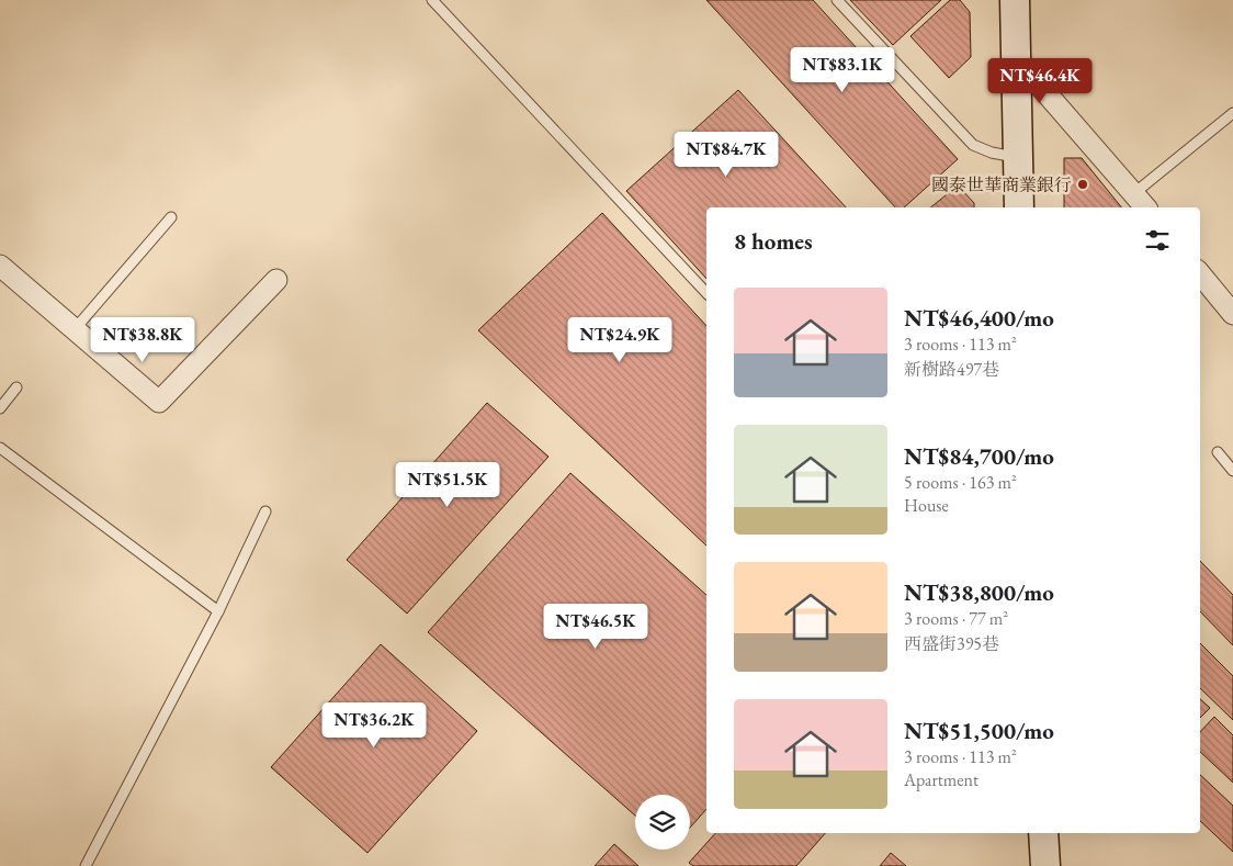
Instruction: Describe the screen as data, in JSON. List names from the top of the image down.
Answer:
{
  "places": ["國泰世華商業銀行"],
  "page": {
    "price": [
      "NT$83.1K",
      "NT$46.4K",
      "NT$84.7K",
      "NT$38.8K",
      "NT$24.9K",
      "NT$51.5K",
      "NT$46.5K",
      "NT$36.2K"
    ],
    "heading": "8 homes",
    "list": [
      {
        "name": "NT$46,400/mo",
        "note": "3 rooms · 113 m² · 新樹路497巷"
      },
      {
        "name": "NT$84,700/mo",
        "note": "5 rooms · 163 m² · House"
      },
      {
        "name": "NT$38,800/mo",
        "note": "3 rooms · 77 m² · 西盛街395巷"
      },
      {
        "name": "NT$51,500/mo",
        "note": "3 rooms · 113 m² · Apartment"
      }
    ]
  }
}
